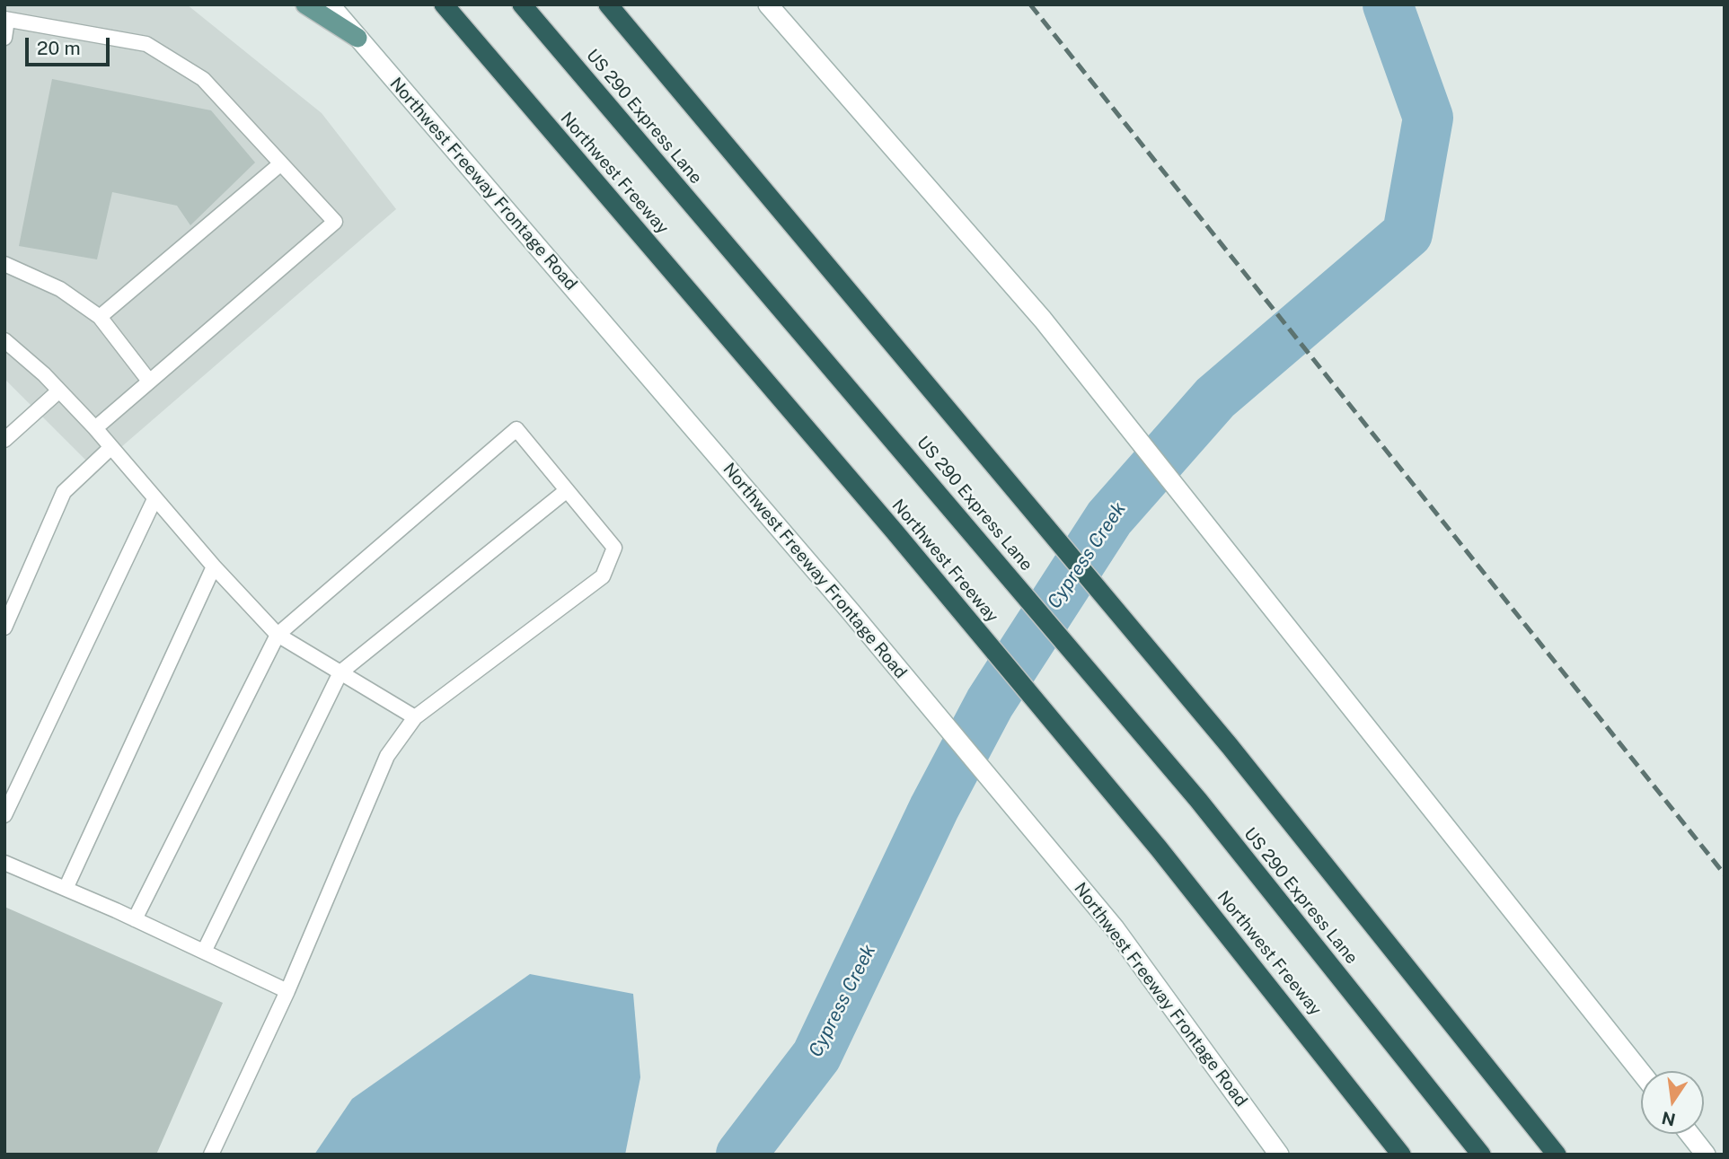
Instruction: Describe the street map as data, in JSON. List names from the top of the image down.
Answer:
{
  "streets": {
    "highway": ["US 290 Express Lane", "Northwest Freeway"],
    "main road": ["Northwest Freeway Frontage Road"]
  },
  "water": ["Cypress Creek"],
  "scale_bar": "20 m",
  "north": "bottom"
}
